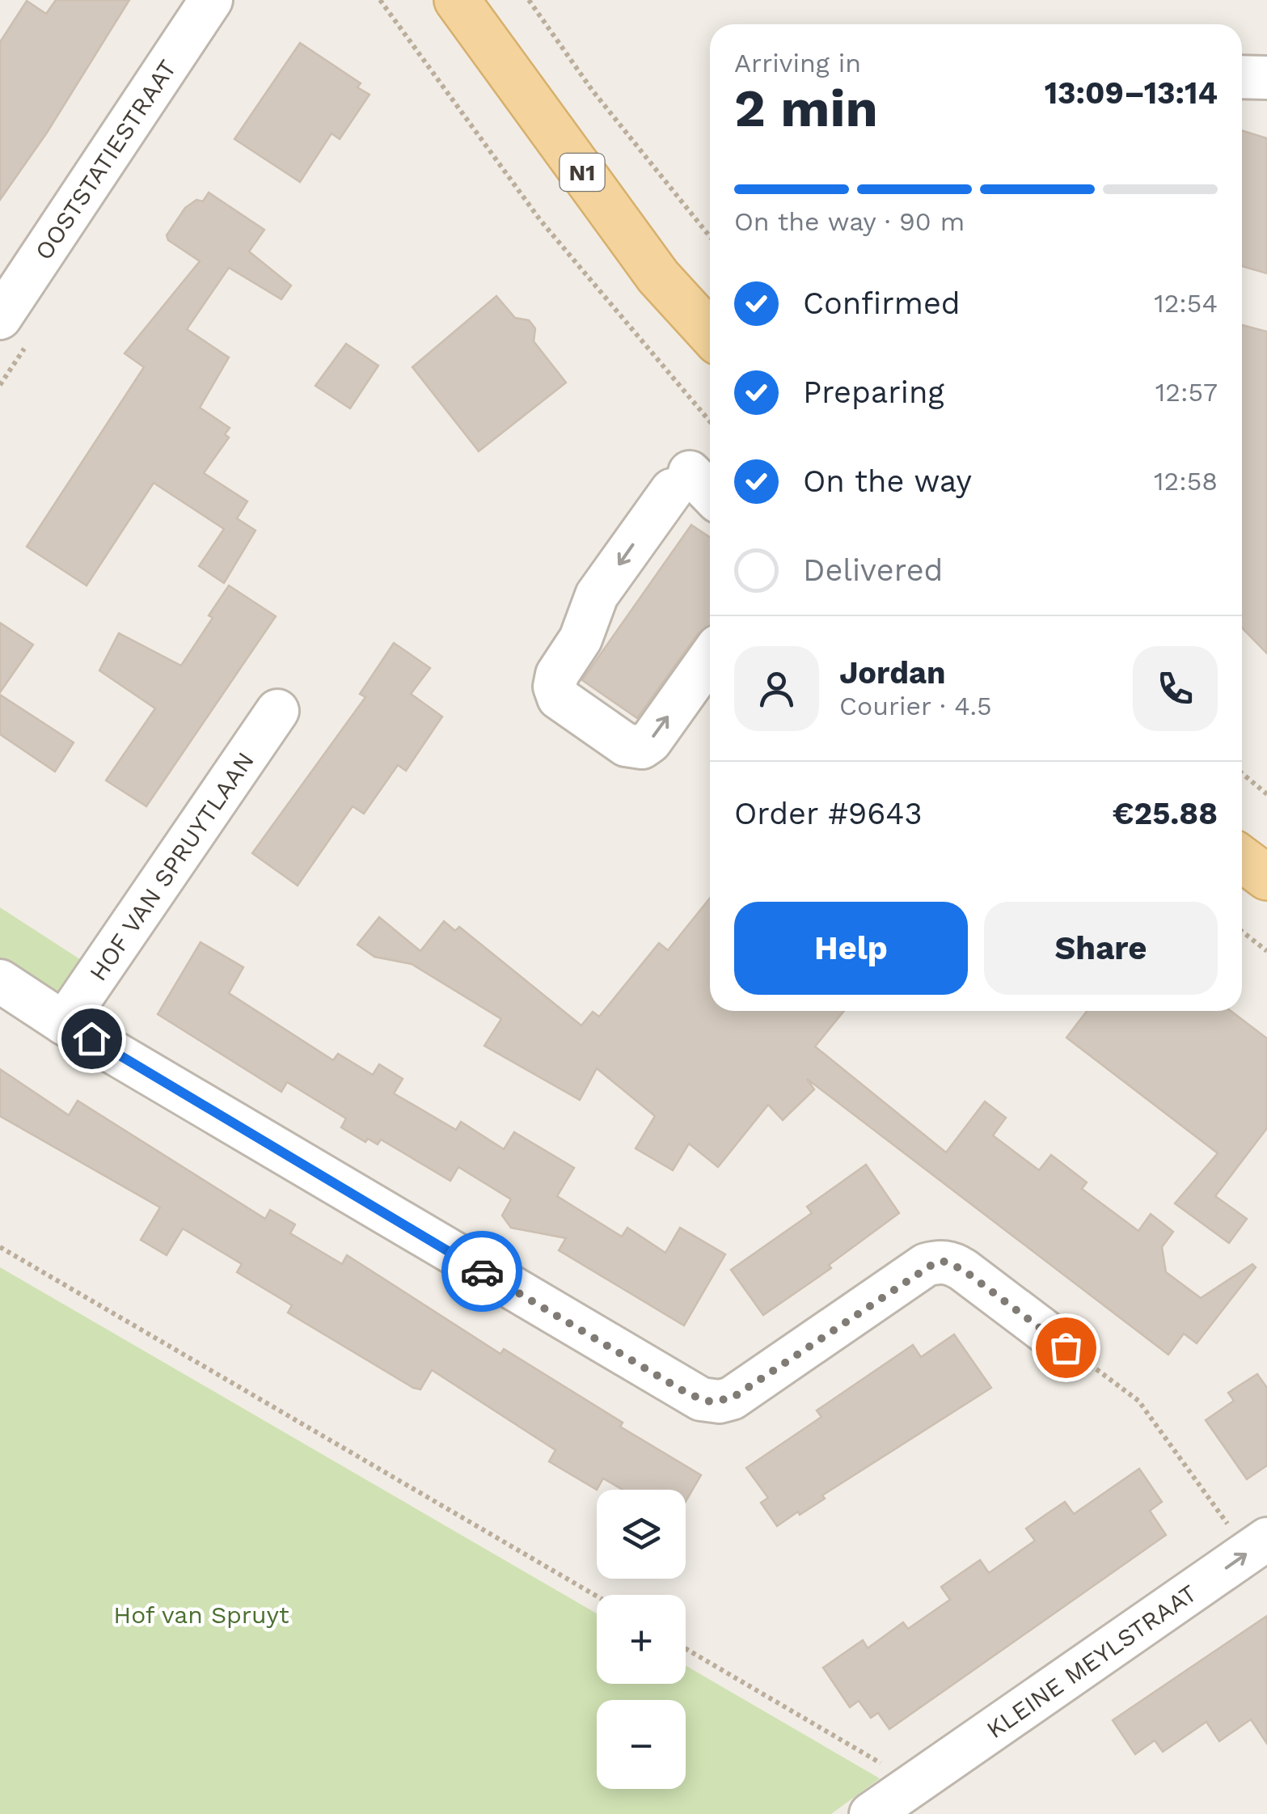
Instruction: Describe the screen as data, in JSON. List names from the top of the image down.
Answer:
{
  "streets": {
    "main road": ["N1"],
    "street": ["OOSTSTATIESTRAAT", "HOF VAN SPRUYTLAAN", "KLEINE MEYLSTRAAT"]
  },
  "one_way": ["KLEINE MEYLSTRAAT"],
  "parks": ["Hof van Spruyt"],
  "page": {
    "heading": ["2 min", "Arriving in", "13:09–13:14"],
    "panel": [
      "Jordan",
      "Courier · 4.5",
      "Order #9643",
      "€25.88"
    ],
    "bar": "On the way · 90 m",
    "list": [
      ["Confirmed", "12:54"],
      ["Preparing", "12:57"],
      ["On the way", "12:58"],
      "Delivered"
    ],
    "buttons": ["Help", "Share"],
    "map_buttons": ["+", "−"]
  }
}
